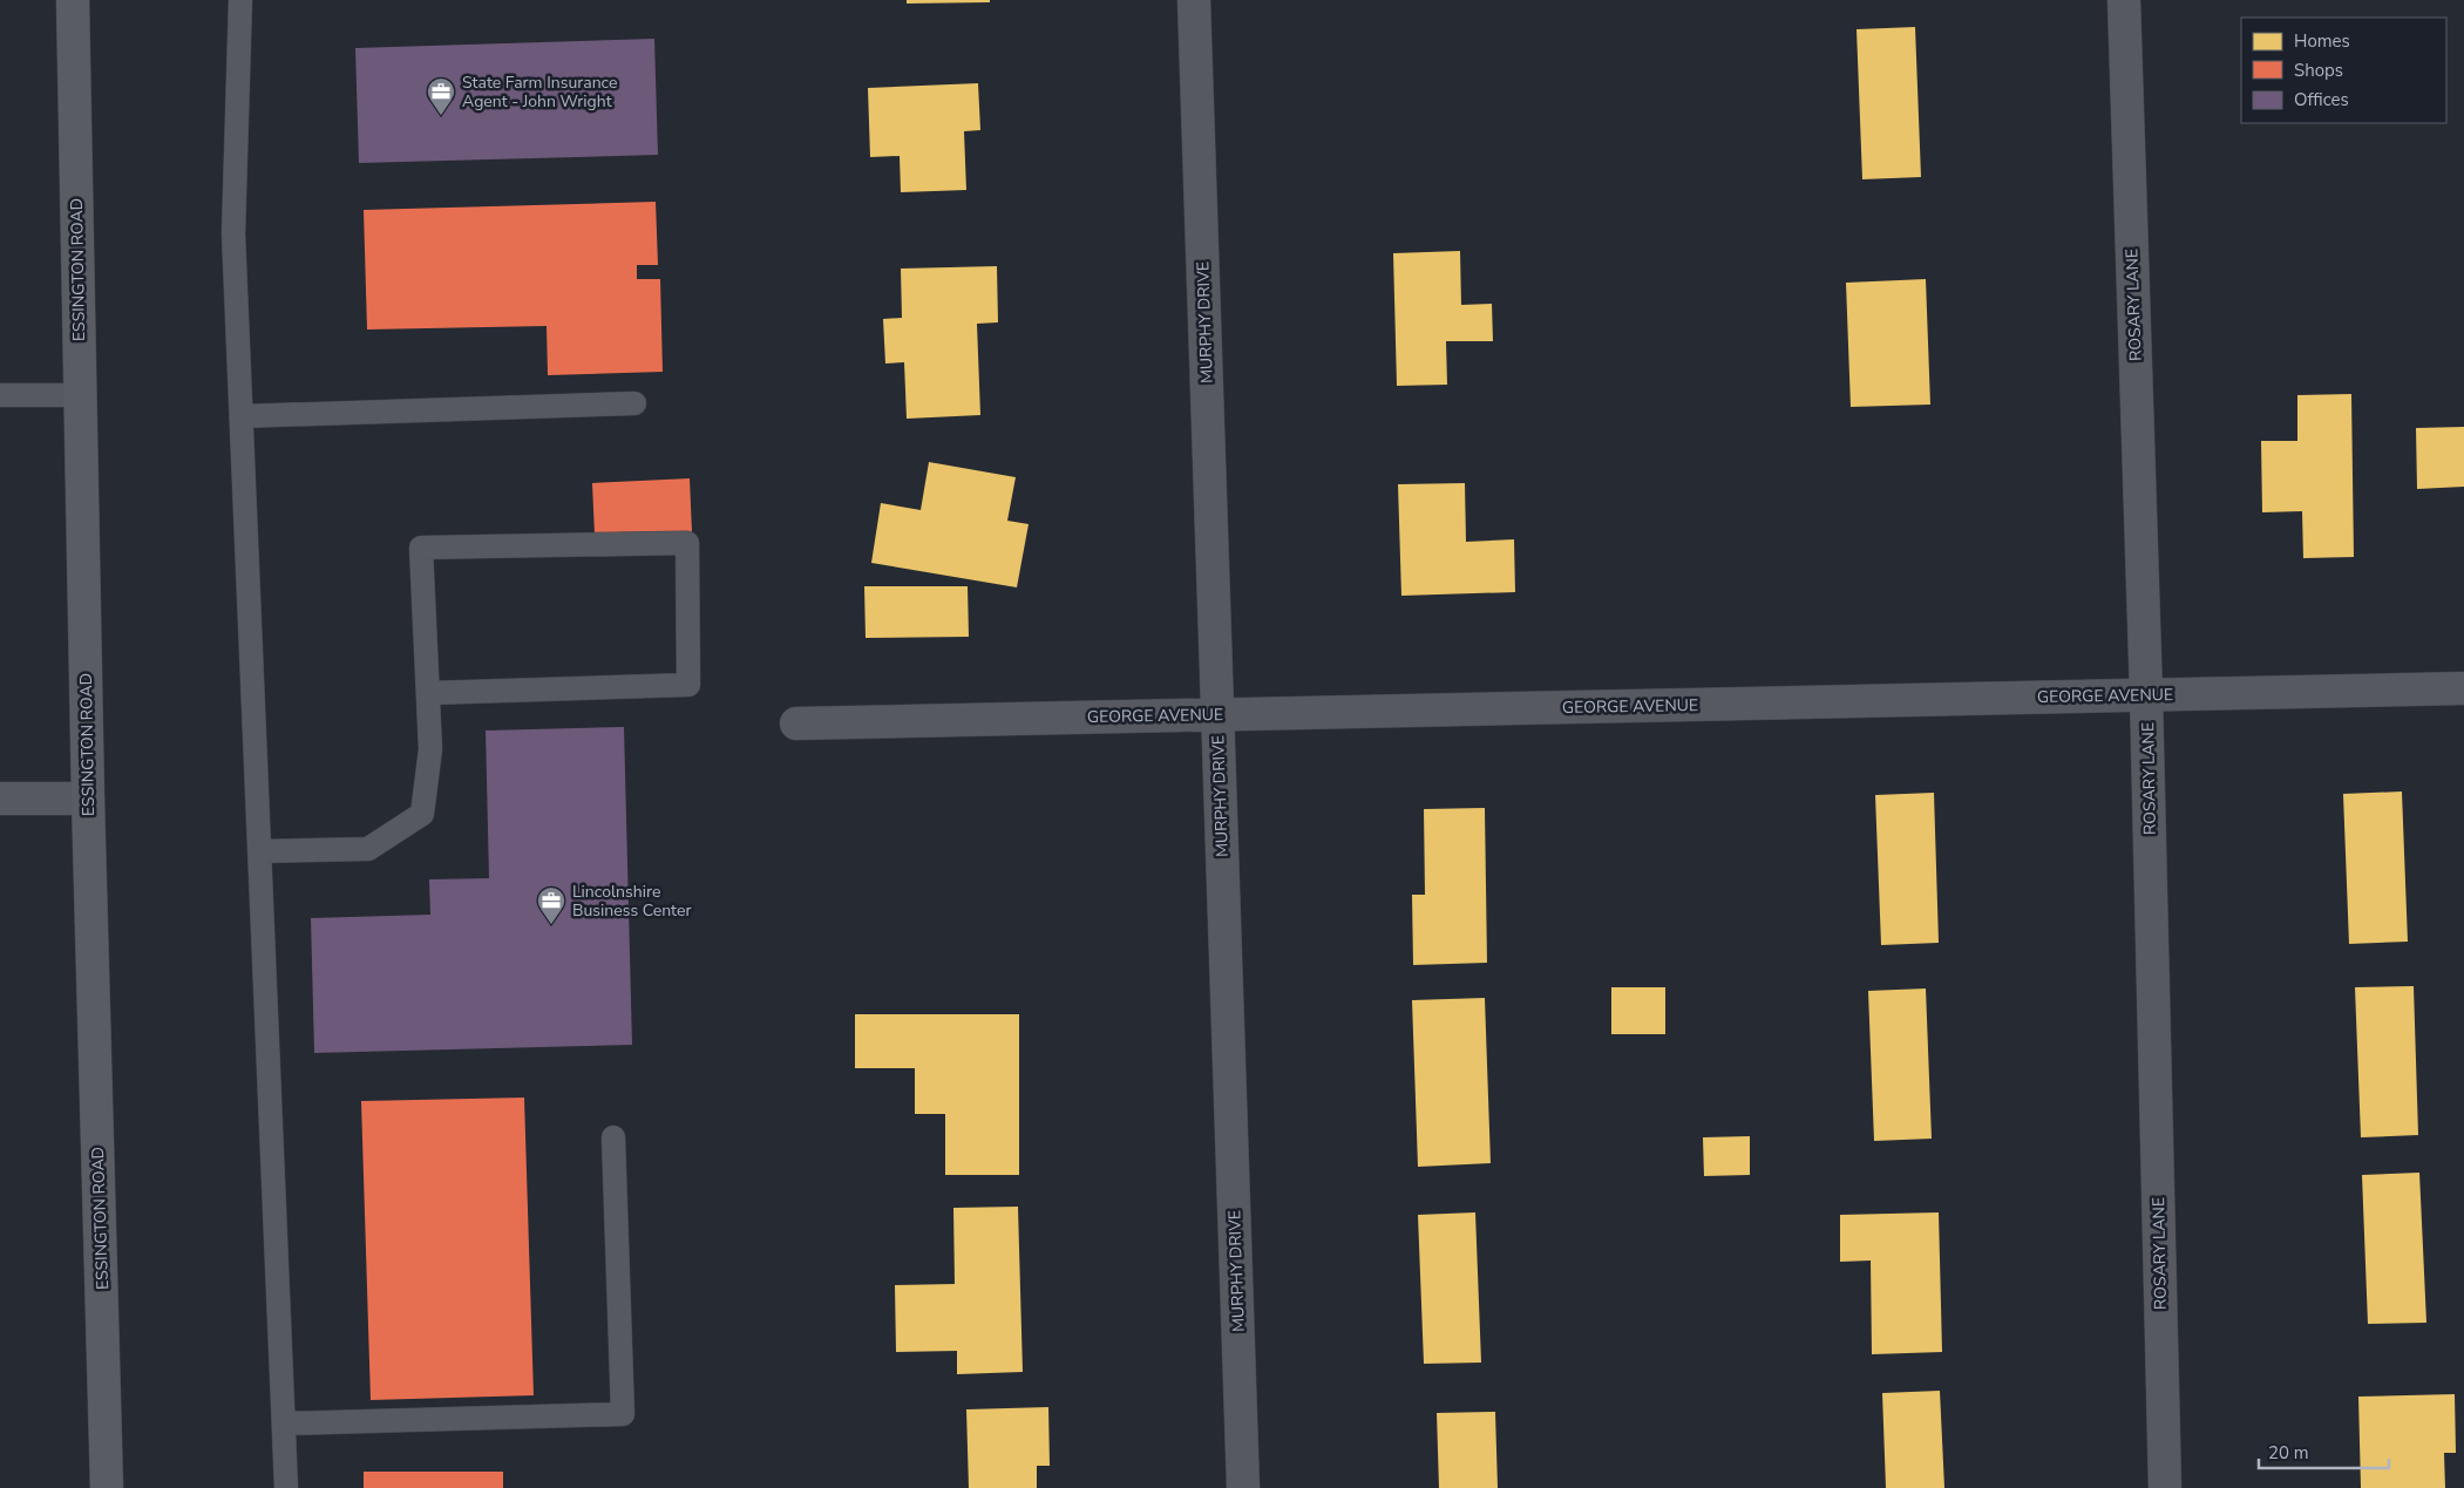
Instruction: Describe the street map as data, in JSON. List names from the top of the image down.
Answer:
{
  "streets": {
    "main road": ["ESSINGTON ROAD"],
    "street": ["ROSARY LANE", "MURPHY DRIVE", "GEORGE AVENUE"]
  },
  "crossings": [
    ["ROSARY LANE", "GEORGE AVENUE"],
    ["MURPHY DRIVE", "GEORGE AVENUE"]
  ],
  "places": {
    "office": ["State Farm Insurance Agent - John Wright", "Lincolnshire Business Center"]
  },
  "legend": ["Homes", "Shops", "Offices"],
  "scale_bar": "20 m"
}
